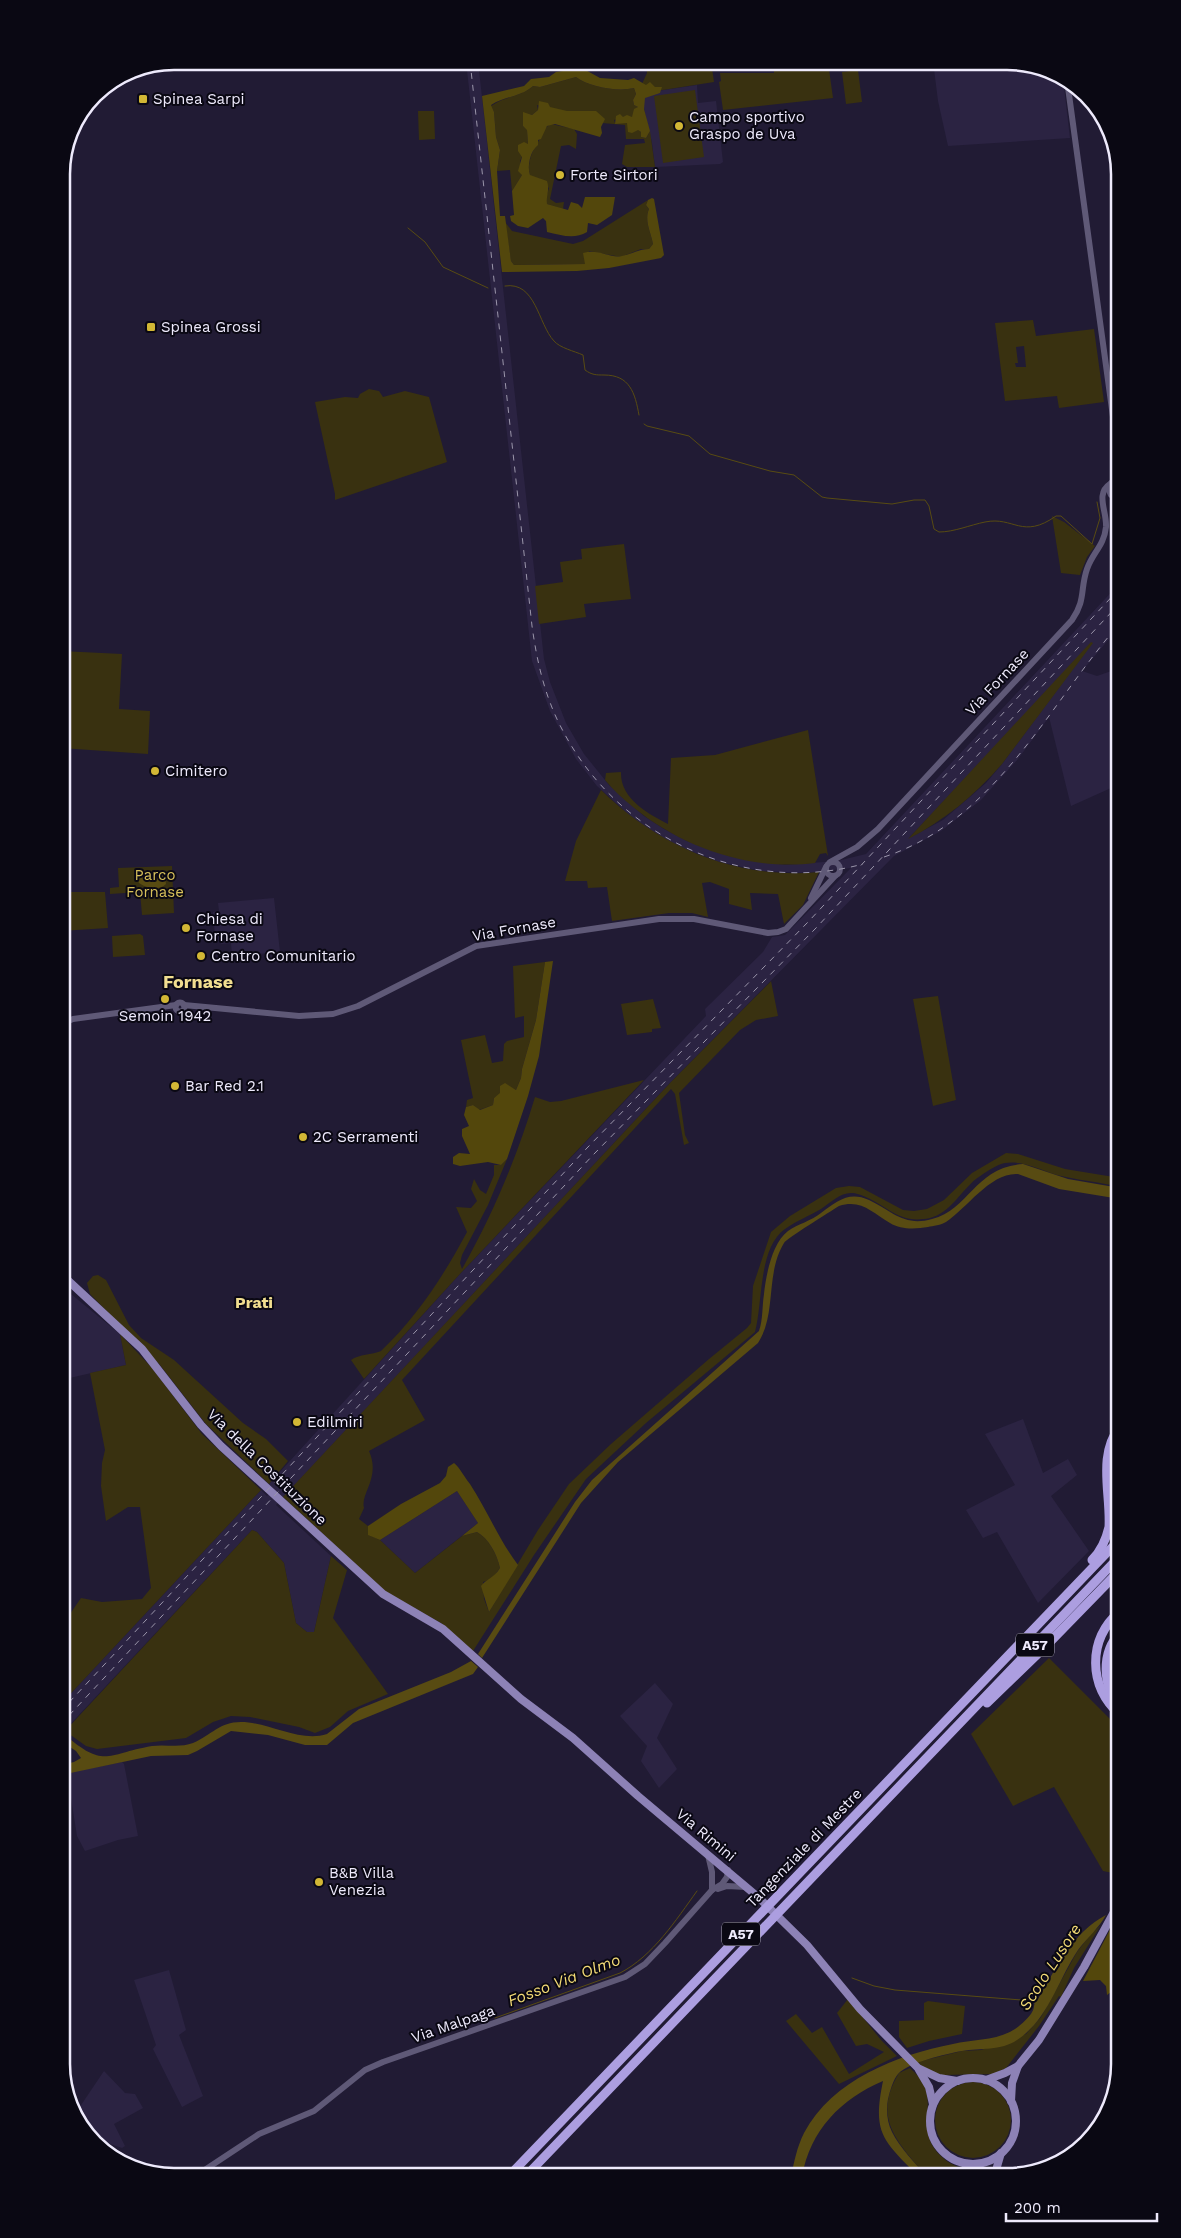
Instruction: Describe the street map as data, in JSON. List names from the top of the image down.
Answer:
{
  "streets": {
    "highway": ["A57", "Tangenziale di Mestre"],
    "main road": ["Via della Costituzione", "Via Rimini"],
    "street": ["Via Fornase", "Via Malpaga"]
  },
  "crossings": [
    ["Via della Costituzione", "Via Rimini"],
    ["A57", "Tangenziale di Mestre"],
    ["Via Rimini", "Via Malpaga"]
  ],
  "districts": ["Fornase", "Prati"],
  "water": ["Scolo Lusore", "Fosso Via Olmo"],
  "parks": ["Parco Fornase"],
  "places": {
    "transit": ["Spinea Sarpi", "Spinea Grossi"],
    "other": [
      "Campo sportivo Graspo de Uva",
      "Forte Sirtori",
      "Cimitero",
      "Chiesa di Fornase",
      "Centro Comunitario",
      "Semoin 1942",
      "Bar Red 2.1",
      "2C Serramenti",
      "Edilmiri",
      "B&B Villa Venezia"
    ]
  },
  "scale_bar": "200 m"
}
